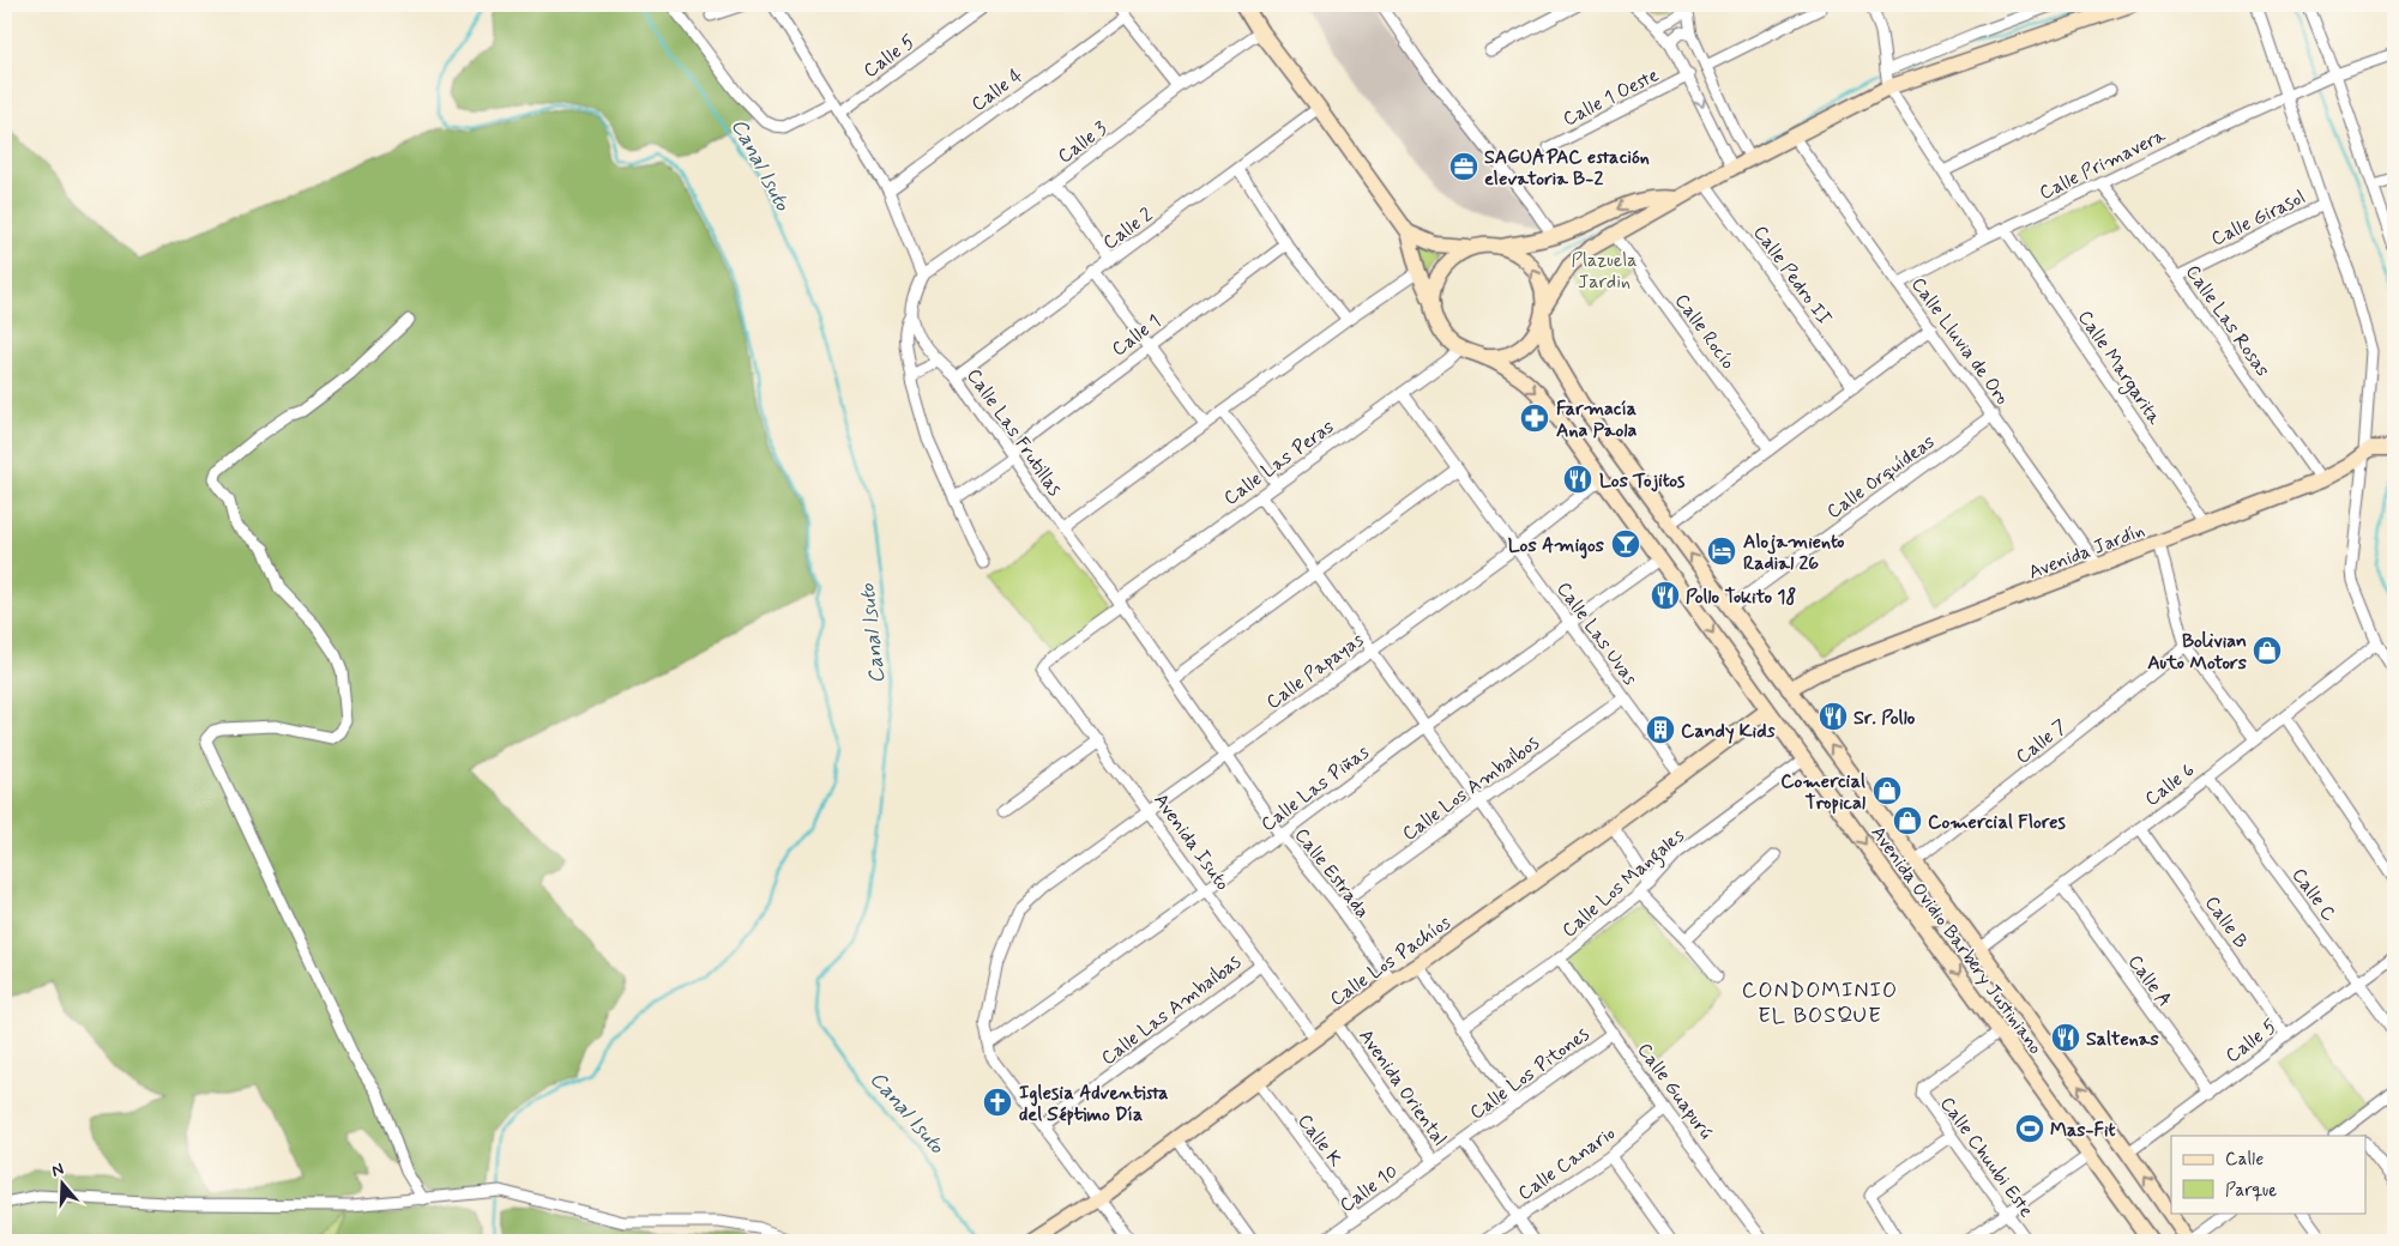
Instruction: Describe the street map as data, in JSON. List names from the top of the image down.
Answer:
{
  "streets": {
    "main road": ["Avenida Jardín", "Avenida Ovidio Barbery Justiniano", "Calle Los Pachíos"],
    "street": [
      "Calle 5",
      "Calle 4",
      "Calle 1 Oeste",
      "Calle 3",
      "Calle Primavera",
      "Calle Girasol",
      "Calle 2",
      "Calle Pedro II",
      "Calle Las Rosas",
      "Calle Rocío",
      "Calle 1",
      "Calle Lluvia de Oro",
      "Calle Margarita",
      "Calle Las Frutillas",
      "Calle Las Peras",
      "Calle Orquídeas",
      "Calle Las Uvas",
      "Calle Papayas",
      "Calle 7",
      "Calle 6",
      "Calle Las Piñas",
      "Calle Los Ambaibos",
      "Avenida Isuto",
      "Calle Estrada",
      "Calle Los Mangales",
      "Calle C",
      "Calle B",
      "Calle A",
      "Calle Las Ambaibas",
      "Calle Los Pitones",
      "Avenida Oriental",
      "Calle Guapurú",
      "Calle K",
      "Calle Chuubi Este",
      "Calle Canario",
      "Calle 10"
    ]
  },
  "crossings": [
    ["Calle 5", "Calle C"],
    ["Calle 5", "Calle B"],
    ["Calle 5", "Avenida Ovidio Barbery Justiniano"],
    ["Calle 5", "Calle A"],
    ["Calle Primavera", "Calle Las Rosas"],
    ["Calle Primavera", "Calle Lluvia de Oro"],
    ["Calle Primavera", "Calle Margarita"],
    ["Calle Girasol", "Calle Las Rosas"],
    ["Calle 2", "Calle Las Frutillas"],
    ["Calle Las Rosas", "Avenida Jardín"],
    ["Calle 1", "Calle Las Frutillas"],
    ["Calle Lluvia de Oro", "Calle Orquídeas"],
    ["Calle Lluvia de Oro", "Avenida Jardín"],
    ["Calle Margarita", "Avenida Jardín"],
    ["Calle Las Frutillas", "Calle Las Peras"],
    ["Calle Las Frutillas", "Calle Estrada"],
    ["Calle Las Peras", "Calle Las Uvas"],
    ["Calle Las Peras", "Avenida Isuto"],
    ["Calle Las Peras", "Avenida Ovidio Barbery Justiniano"],
    ["Calle Orquídeas", "Avenida Ovidio Barbery Justiniano"],
    ["Avenida Jardín", "Avenida Ovidio Barbery Justiniano"],
    ["Calle Las Uvas", "Calle Papayas"],
    ["Calle Las Uvas", "Calle Las Piñas"],
    ["Calle Las Uvas", "Calle Los Ambaibos"],
    ["Calle Las Uvas", "Calle Los Pachíos"],
    ["Calle Papayas", "Calle Las Piñas"],
    ["Calle Papayas", "Avenida Isuto"],
    ["Calle Papayas", "Calle Estrada"],
    ["Calle Papayas", "Avenida Ovidio Barbery Justiniano"],
    ["Calle 7", "Avenida Ovidio Barbery Justiniano"],
    ["Calle 6", "Calle C"],
    ["Calle 6", "Calle B"],
    ["Calle 6", "Avenida Ovidio Barbery Justiniano"],
    ["Calle 6", "Calle A"],
    ["Calle Las Piñas", "Avenida Isuto"],
    ["Calle Las Piñas", "Calle Estrada"],
    ["Calle Las Piñas", "Avenida Ovidio Barbery Justiniano"],
    ["Calle Los Ambaibos", "Calle Estrada"],
    ["Avenida Isuto", "Calle Los Pachíos"],
    ["Avenida Isuto", "Calle Las Ambaibas"],
    ["Calle Estrada", "Calle Los Pachíos"],
    ["Calle Los Mangales", "Avenida Ovidio Barbery Justiniano"],
    ["Calle Los Mangales", "Calle Guapurú"],
    ["Avenida Ovidio Barbery Justiniano", "Calle Los Pachíos"],
    ["Avenida Ovidio Barbery Justiniano", "Calle Chuubi Este"],
    ["Calle Los Pachíos", "Avenida Oriental"],
    ["Calle Los Pachíos", "Calle K"],
    ["Calle Los Pitones", "Avenida Oriental"],
    ["Calle Los Pitones", "Calle Guapurú"],
    ["Avenida Oriental", "Calle Canario"],
    ["Avenida Oriental", "Calle 10"],
    ["Calle Guapurú", "Calle Canario"],
    ["Calle K", "Calle 10"]
  ],
  "districts": ["CONDOMINIO EL BOSQUE"],
  "water": ["Canal Isuto"],
  "parks": ["Plazuela Jardin"],
  "places": {
    "office": ["SAGUAPAC estación elevatoria B-2"],
    "pharmacy": ["Farmacía Ana Paola"],
    "restaurant": [
      "Los Tojitos",
      "Pollo Tokito 18",
      "Sr. Pollo",
      "Saltenas"
    ],
    "bar": ["Los Amigos"],
    "hotel": ["Alojamiento Radial 26"],
    "shop": ["Bolivian Auto Motors", "Comercial Tropical", "Comercial Flores"],
    "building": ["Candy Kids"],
    "church": ["Iglesia Adventista del Séptimo Día"],
    "sports": ["Mas-Fit"]
  },
  "legend": ["Calle", "Parque"],
  "north": "top"
}
